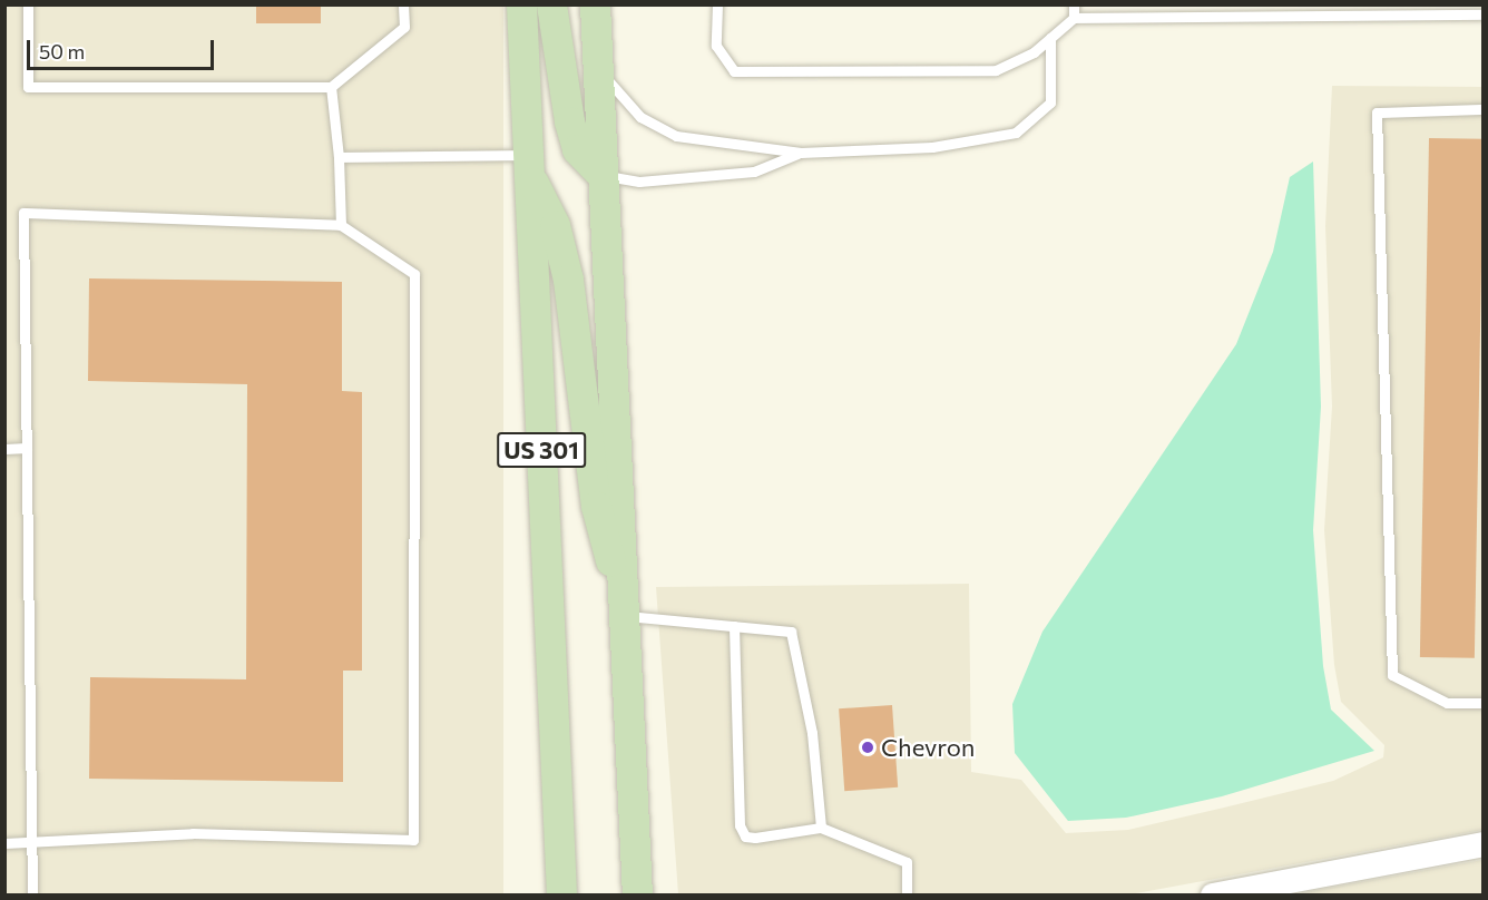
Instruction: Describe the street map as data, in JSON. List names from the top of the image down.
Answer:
{
  "streets": {
    "main road": ["US 301"]
  },
  "places": ["Chevron"],
  "scale_bar": "50 m"
}
